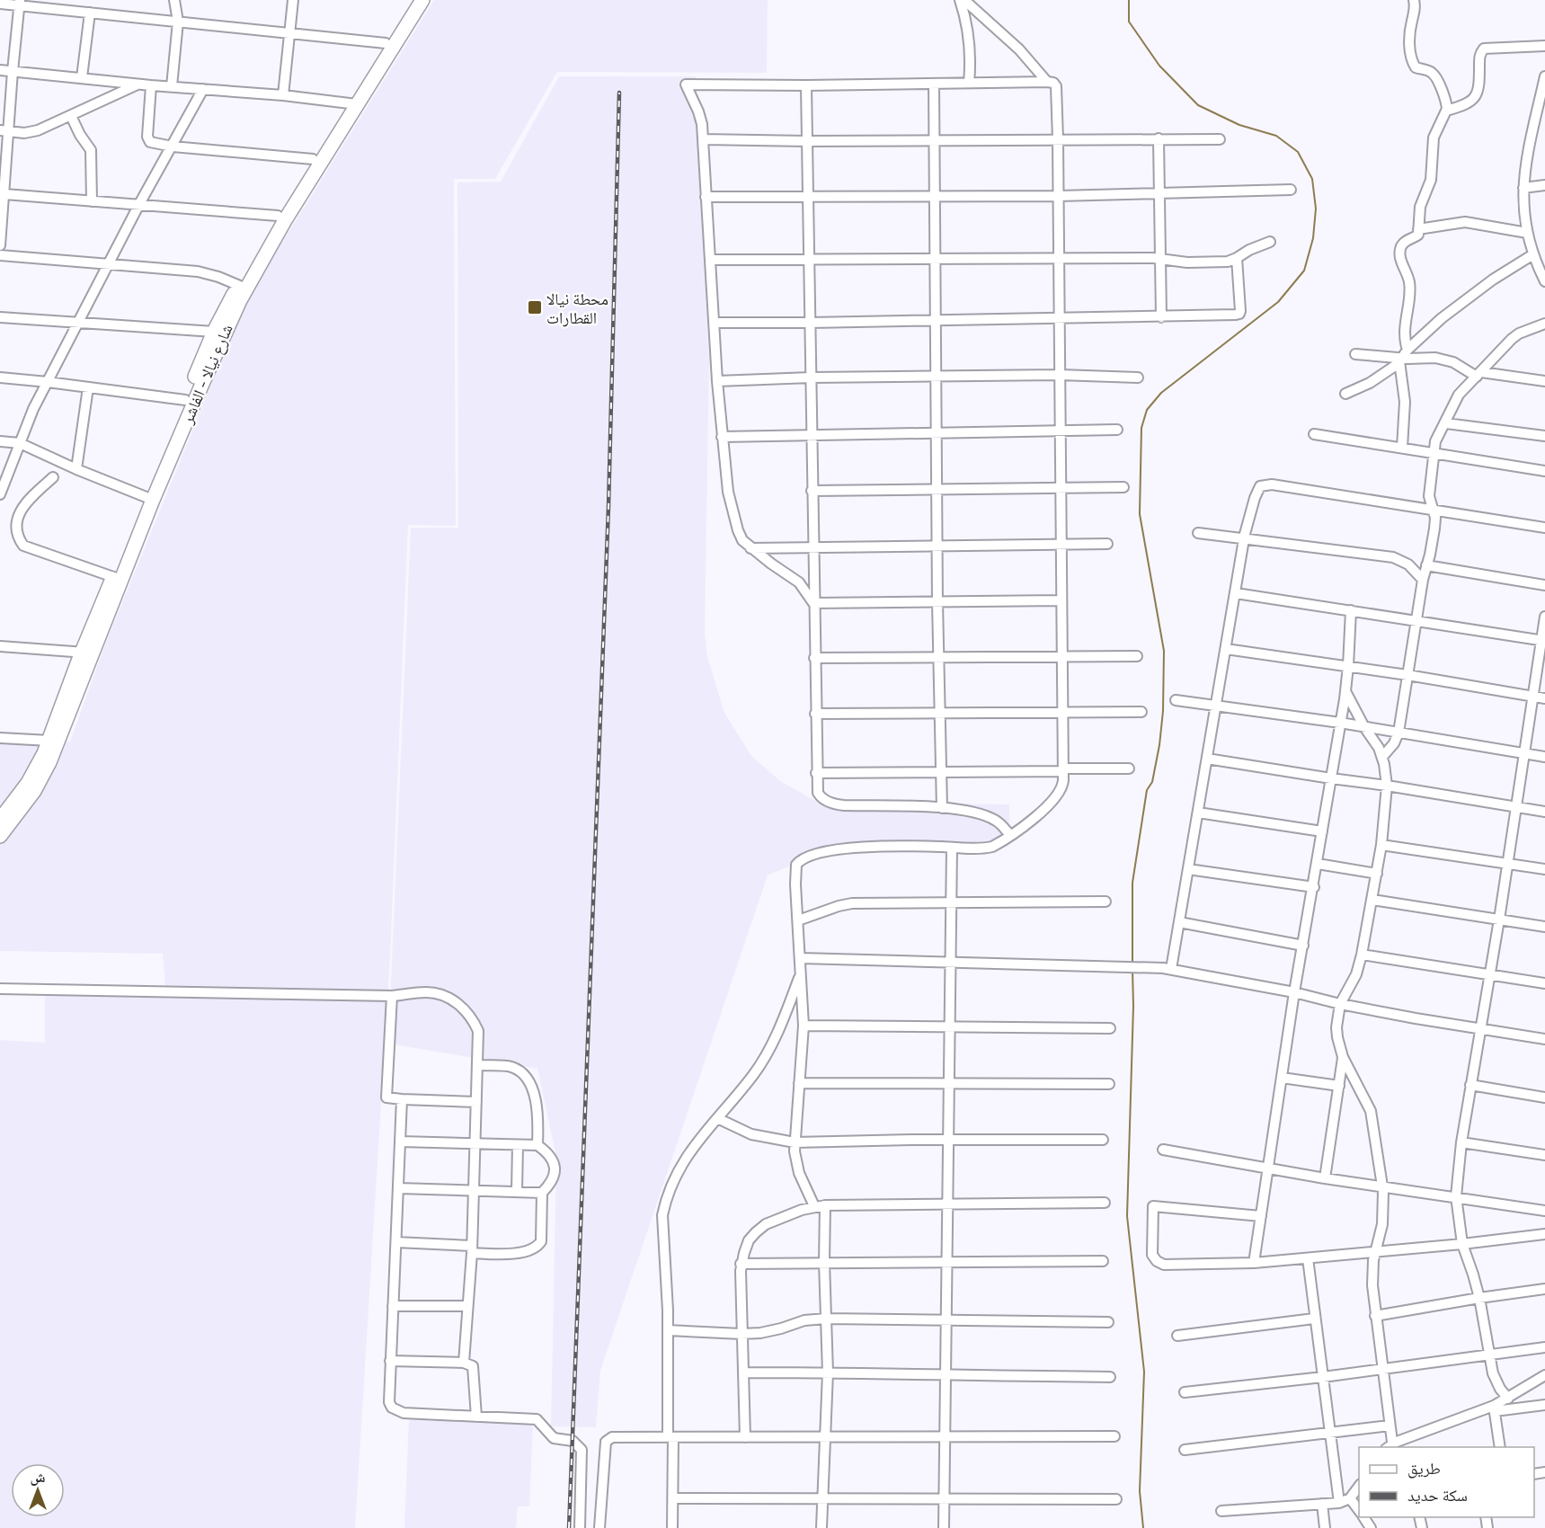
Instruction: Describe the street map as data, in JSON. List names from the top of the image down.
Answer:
{
  "streets": {
    "highway": ["شارع نيالا - الفاشر"]
  },
  "places": {
    "transit": ["محطة نيالا القطارات"]
  },
  "legend": ["طريق", "سكة حديد"],
  "north": "top"
}
